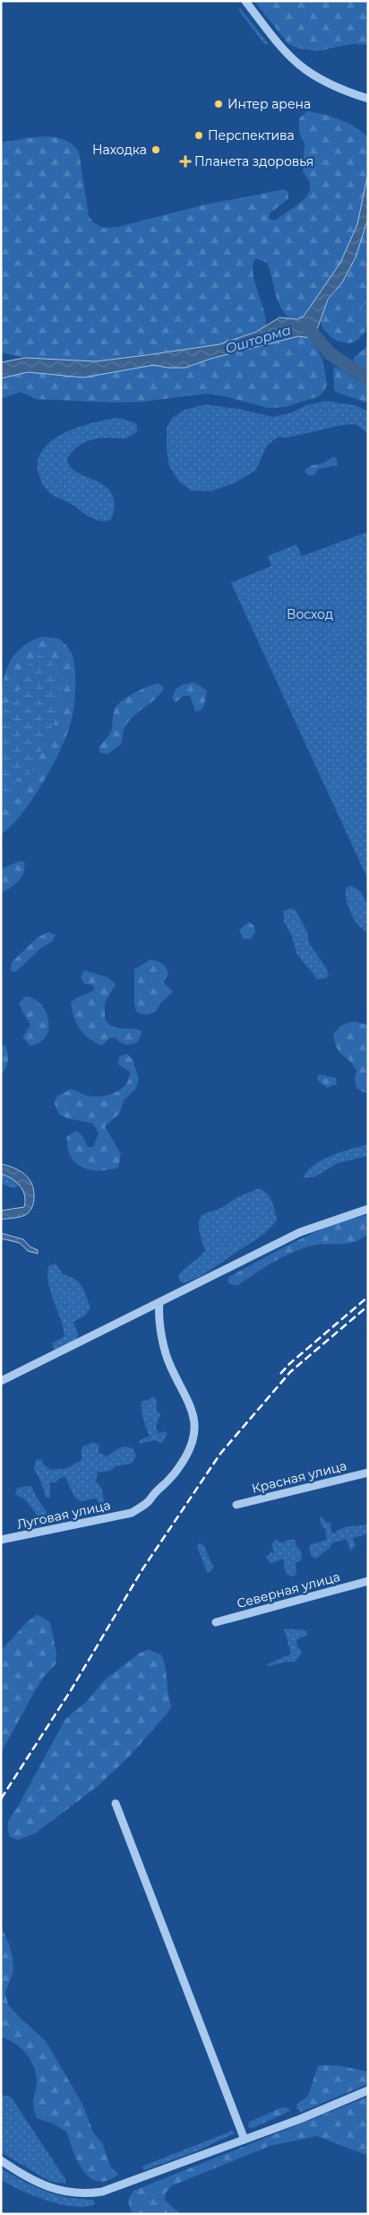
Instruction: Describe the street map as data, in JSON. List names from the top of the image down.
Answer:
{
  "streets": {
    "street": ["Красная улица", "Луговая улица", "Северная улица"]
  },
  "water": ["Ошторма"],
  "parks": ["Восход"],
  "places": {
    "other": ["Интер арена", "Перспектива", "Находка"],
    "health": ["Планета здоровья"]
  }
}
